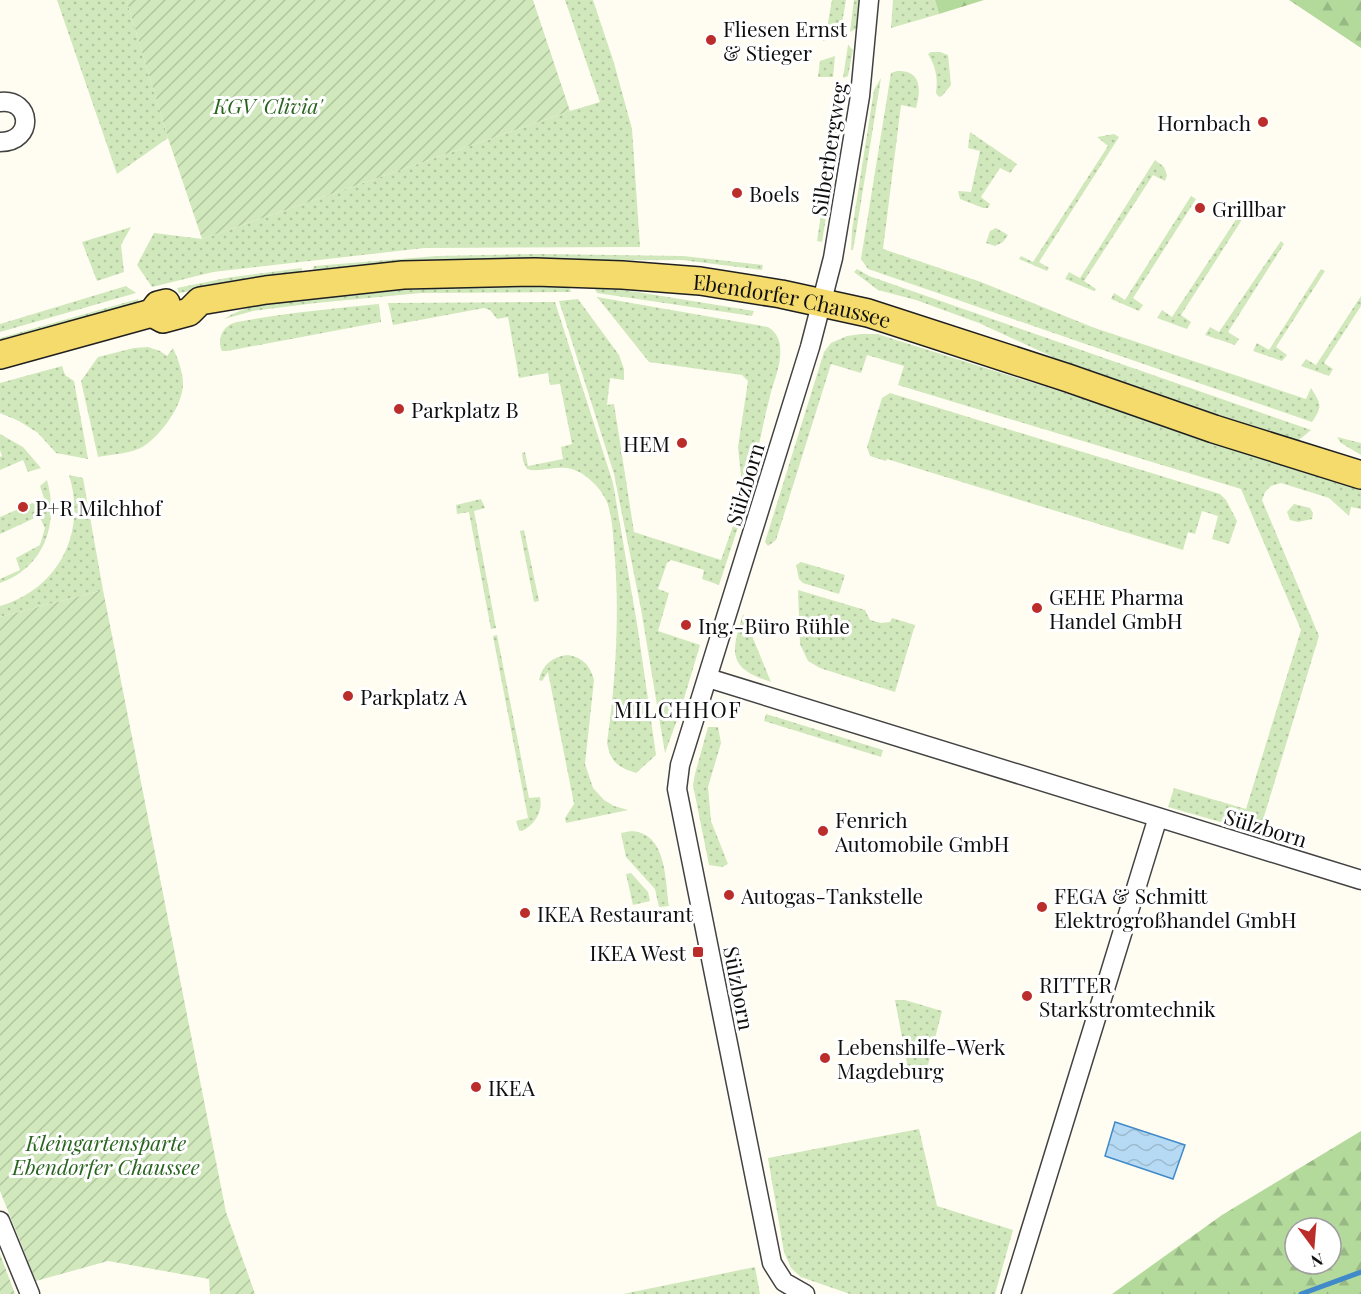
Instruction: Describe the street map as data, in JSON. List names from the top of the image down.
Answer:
{
  "streets": {
    "main road": ["Ebendorfer Chaussee"],
    "street": ["Silberbergweg", "Sülzborn"]
  },
  "crossings": [
    ["Silberbergweg", "Ebendorfer Chaussee"],
    ["Silberbergweg", "Sülzborn"],
    ["Ebendorfer Chaussee", "Sülzborn"]
  ],
  "districts": ["MILCHHOF"],
  "parks": ["KGV 'Clivia'", "Kleingartensparte Ebendorfer Chaussee"],
  "places": {
    "other": [
      "Fliesen Ernst & Stieger",
      "Hornbach",
      "Boels",
      "Grillbar",
      "Parkplatz B",
      "HEM",
      "P+R Milchhof",
      "GEHE Pharma Handel GmbH",
      "Ing.-Büro Rühle",
      "Parkplatz A",
      "Fenrich Automobile GmbH",
      "Autogas-Tankstelle",
      "FEGA & Schmitt Elektrogroßhandel GmbH",
      "IKEA Restaurant",
      "RITTER Starkstromtechnik",
      "Lebenshilfe-Werk Magdeburg",
      "IKEA"
    ],
    "transit": ["IKEA West"]
  },
  "north": "bottom"
}
